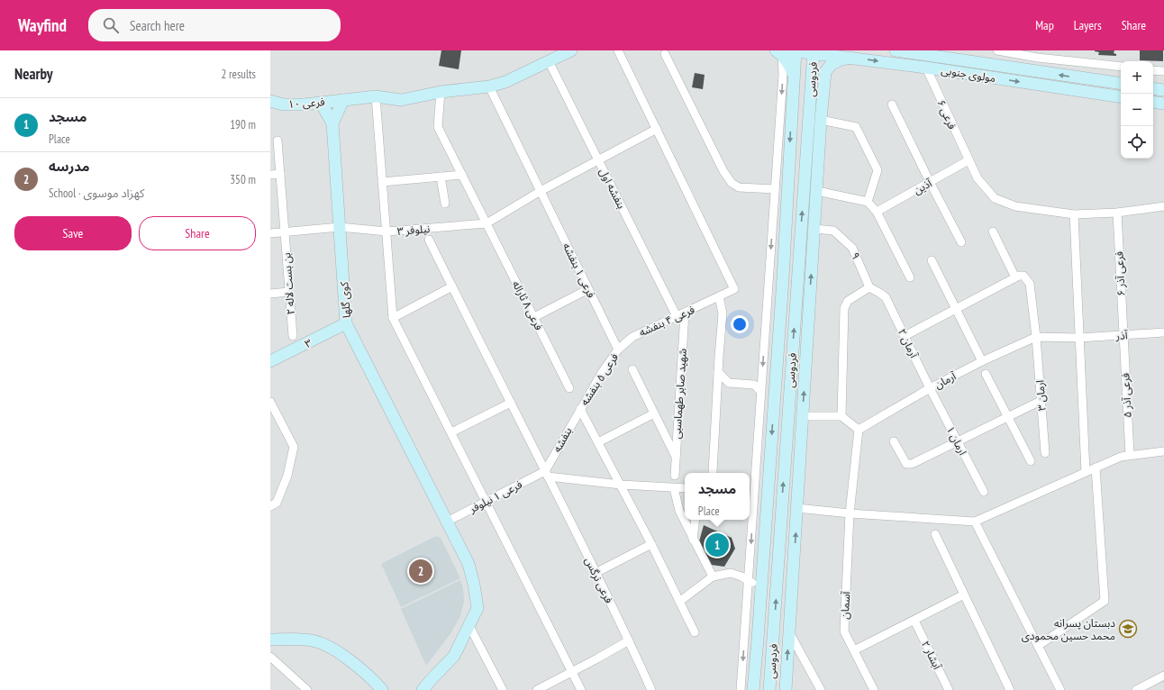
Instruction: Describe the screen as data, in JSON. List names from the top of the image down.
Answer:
{
  "streets": {
    "street": [
      "مولوی جنوبی",
      "فردوسی",
      "فرعی ۱۰",
      "فرعی ۶",
      "آذین",
      "بنفشه اول",
      "نیلوفر ۳",
      "۹",
      "فرعی ۱ بنفشه",
      "فرعی آذر ۶",
      "بن بست لاله ۲",
      "کوی گلها",
      "فرعی ۸ ثاراله",
      "فرعی ۴ بنفشه",
      "آذر",
      "۳",
      "آرمان ۲",
      "فرعی ۵ بنفشه",
      "آرمان",
      "شهید صابر طهماسبی",
      "ارمان ۳",
      "فرعی آذر ۵",
      "بنفشه",
      "ارمان ۱",
      "فرعی ۱ نیلوفر",
      "فرعی نرگس",
      "آسمان",
      "آبشار ۲"
    ]
  },
  "crossings": [
    ["مولوی جنوبی", "فردوسی"],
    ["مولوی جنوبی", "فرعی ۶"],
    ["فرعی ۱۰", "بنفشه اول"],
    ["فرعی ۱۰", "فرعی ۱ بنفشه"],
    ["فرعی ۱۰", "کوی گلها"],
    ["فرعی ۱۰", "فرعی ۸ ثاراله"],
    ["فرعی ۶", "آذین"],
    ["فرعی ۶", "فرعی آذر ۶"],
    ["بنفشه اول", "فرعی ۴ بنفشه"],
    ["نیلوفر ۳", "بن بست لاله ۲"],
    ["نیلوفر ۳", "کوی گلها"],
    ["نیلوفر ۳", "فرعی ۸ ثاراله"],
    ["۹", "آرمان ۲"],
    ["فرعی ۱ بنفشه", "فرعی ۴ بنفشه"],
    ["فرعی ۱ بنفشه", "فرعی ۵ بنفشه"],
    ["فرعی آذر ۶", "آذر"],
    ["فرعی آذر ۶", "فرعی آذر ۵"],
    ["کوی گلها", "۳"],
    ["کوی گلها", "فرعی ۱ نیلوفر"],
    ["فرعی ۴ بنفشه", "فرعی ۵ بنفشه"],
    ["فرعی ۴ بنفشه", "شهید صابر طهماسبی"],
    ["آذر", "آرمان"],
    ["آذر", "ارمان ۳"],
    ["آذر", "فرعی آذر ۵"],
    ["آرمان ۲", "آرمان"],
    ["آرمان ۲", "ارمان ۱"],
    ["فرعی ۵ بنفشه", "بنفشه"],
    ["آرمان", "ارمان ۳"],
    ["آرمان", "ارمان ۱"],
    ["آرمان", "آسمان"],
    ["بنفشه", "فرعی ۱ نیلوفر"],
    ["بنفشه", "فرعی نرگس"],
    ["فرعی ۱ نیلوفر", "فرعی نرگس"]
  ],
  "places": {
    "school or university": ["دبستان پسرانه محمد حسین محمودی"]
  },
  "page": {
    "header": "Wayfind",
    "search": "Search here",
    "nav": ["Map", "Layers", "Share"],
    "heading": ["Nearby", "2 results"],
    "map_buttons": ["+", "−"],
    "list": [
      {
        "mark": "1",
        "name": "مسجد",
        "note": "Place",
        "value": "190 m"
      },
      {
        "mark": "2",
        "name": "مدرسه",
        "note": "School · کهزاد موسوی",
        "value": "350 m"
      }
    ],
    "buttons": ["Save", "Share"],
    "popup": ["مسجد", "Place"],
    "pins": ["1", "2"]
  }
}
